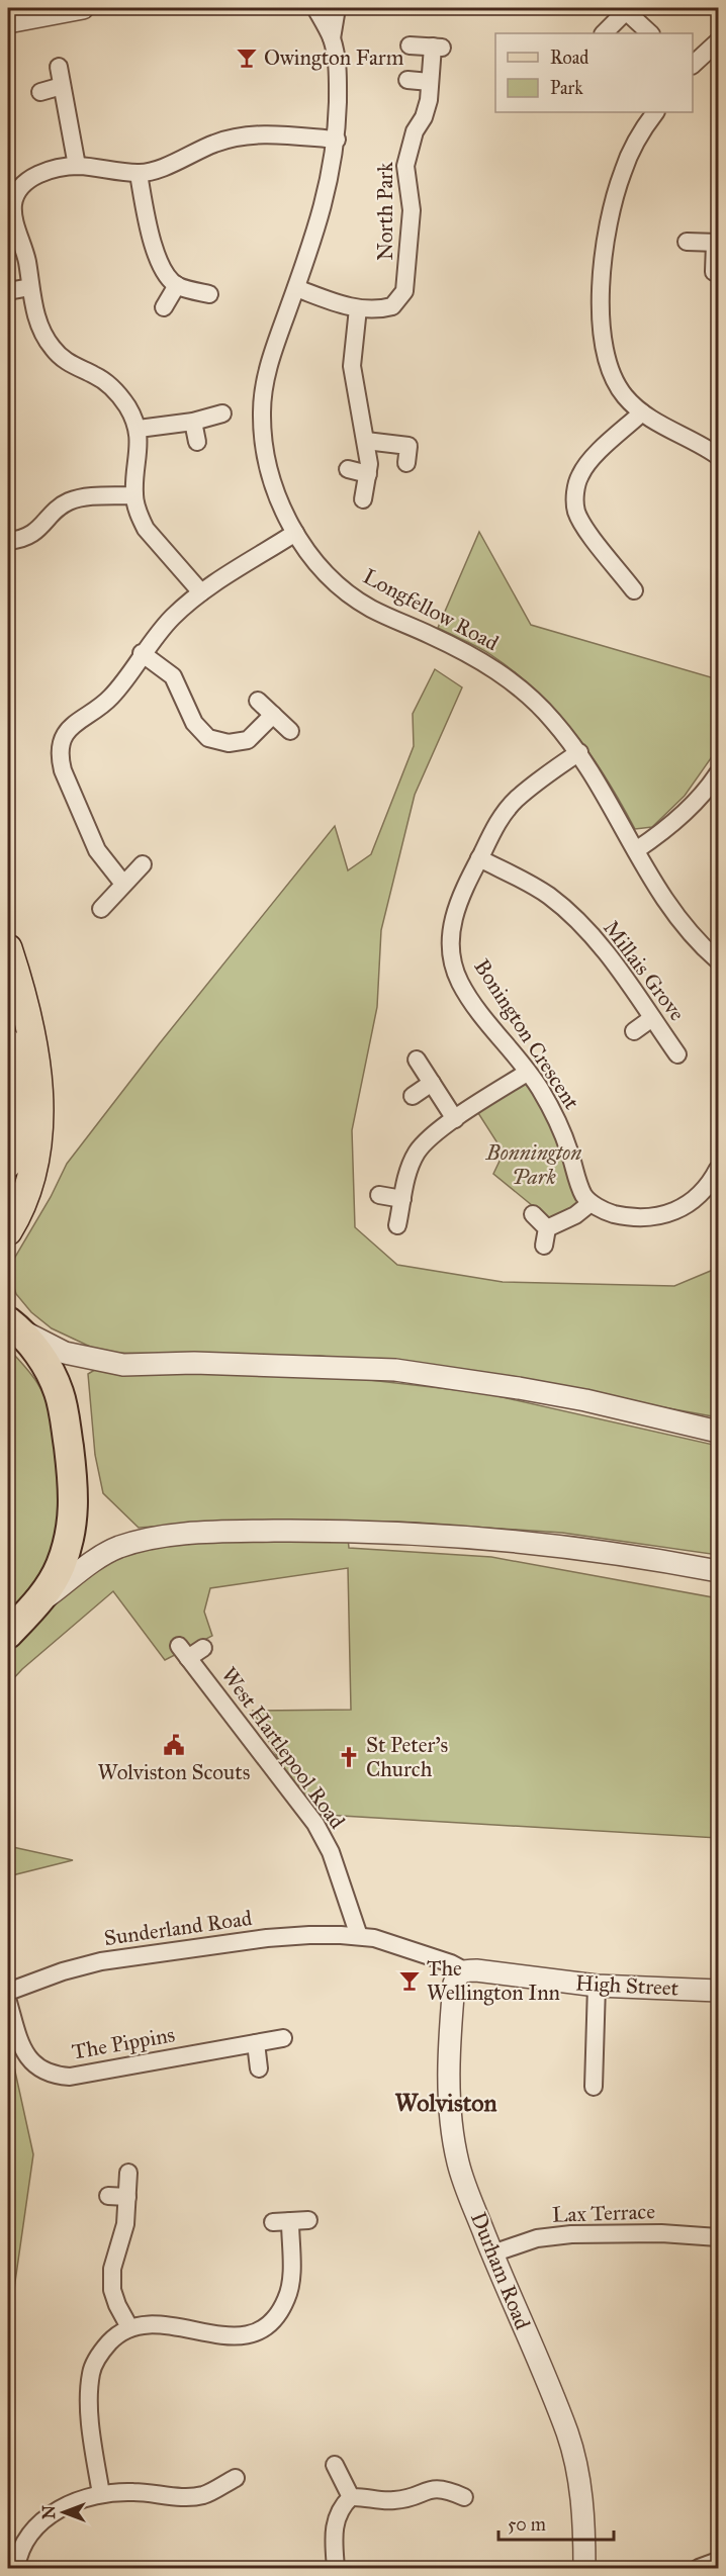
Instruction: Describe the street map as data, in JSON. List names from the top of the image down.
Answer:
{
  "streets": {
    "street": [
      "North Park",
      "Longfellow Road",
      "Millais Grove",
      "Bonington Crescent",
      "West Hartlepool Road",
      "Sunderland Road",
      "High Street",
      "The Pippins",
      "Lax Terrace",
      "Durham Road"
    ]
  },
  "crossings": [
    ["North Park", "Longfellow Road"],
    ["Longfellow Road", "Bonington Crescent"],
    ["Millais Grove", "Bonington Crescent"],
    ["West Hartlepool Road", "Sunderland Road"],
    ["West Hartlepool Road", "High Street"],
    ["Sunderland Road", "High Street"],
    ["High Street", "Durham Road"],
    ["Lax Terrace", "Durham Road"]
  ],
  "districts": ["Wolviston"],
  "parks": ["Bonnington Park"],
  "places": {
    "bar": ["Owington Farm", "The Wellington Inn"],
    "public building": ["Wolviston Scouts"],
    "church": ["St Peter's Church"]
  },
  "legend": ["Road", "Park"],
  "scale_bar": "50 m",
  "north": "left"
}
